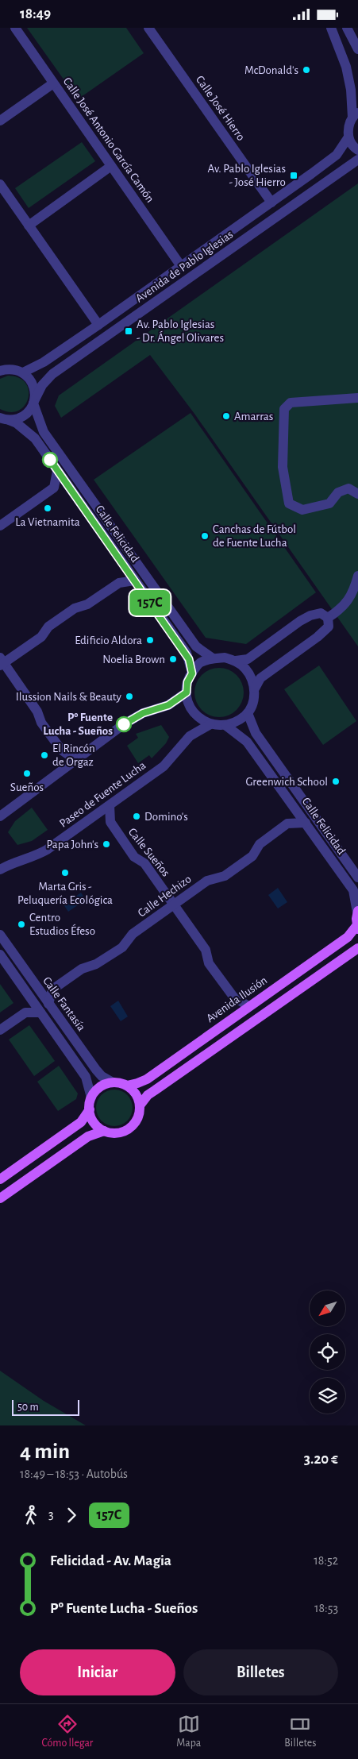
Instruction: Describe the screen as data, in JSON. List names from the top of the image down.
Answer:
{
  "streets": {
    "main road": ["Avenida Ilusión"],
    "street": [
      "Calle José Hierro",
      "Calle José Antonio García Camón",
      "Avenida de Pablo Iglesias",
      "Calle Felicidad",
      "Paseo de Fuente Lucha",
      "Calle Sueños",
      "Calle Hechizo",
      "Calle Fantasía"
    ]
  },
  "crossings": [
    ["Calle José Hierro", "Avenida de Pablo Iglesias"],
    ["Calle José Antonio García Camón", "Avenida de Pablo Iglesias"],
    ["Avenida de Pablo Iglesias", "Calle Felicidad"],
    ["Calle Felicidad", "Paseo de Fuente Lucha"],
    ["Calle Felicidad", "Calle Hechizo"],
    ["Paseo de Fuente Lucha", "Calle Sueños"],
    ["Calle Sueños", "Calle Hechizo"],
    ["Calle Sueños", "Avenida Ilusión"],
    ["Calle Hechizo", "Calle Fantasía"],
    ["Avenida Ilusión", "Calle Fantasía"]
  ],
  "places": {
    "other": [
      "McDonald's",
      "Amarras",
      "La Vietnamita",
      "Canchas de Fútbol de Fuente Lucha",
      "Edificio Aldora",
      "Noelia Brown",
      "Ilussion Nails & Beauty",
      "Pº Fuente Lucha - Sueños",
      "El Rincón de Orgaz",
      "Sueños",
      "Greenwich School",
      "Domino's",
      "Papa John's",
      "Marta Gris - Peluquería Ecológica",
      "Centro Estudios Éfeso"
    ],
    "transit": ["Av. Pablo Iglesias - José Hierro", "Av. Pablo Iglesias - Dr. Ángel Olivares"]
  },
  "lines": ["bus line 157C"],
  "scale_bar": "50 m",
  "north": "bottom left",
  "page": {
    "status": "18:49",
    "on_map": "157C",
    "scale": "50 m",
    "heading": ["4 min", "18:49 – 18:53 · Autobús", "3.20 €"],
    "legs": ["3", "157C"],
    "list": [
      {
        "name": "Felicidad - Av. Magia",
        "value": "18:52"
      },
      {
        "name": "Pº Fuente Lucha - Sueños",
        "value": "18:53"
      }
    ],
    "buttons": ["Iniciar", "Billetes"],
    "tabs": ["Cómo llegar", "Mapa", "Billetes"]
  }
}
